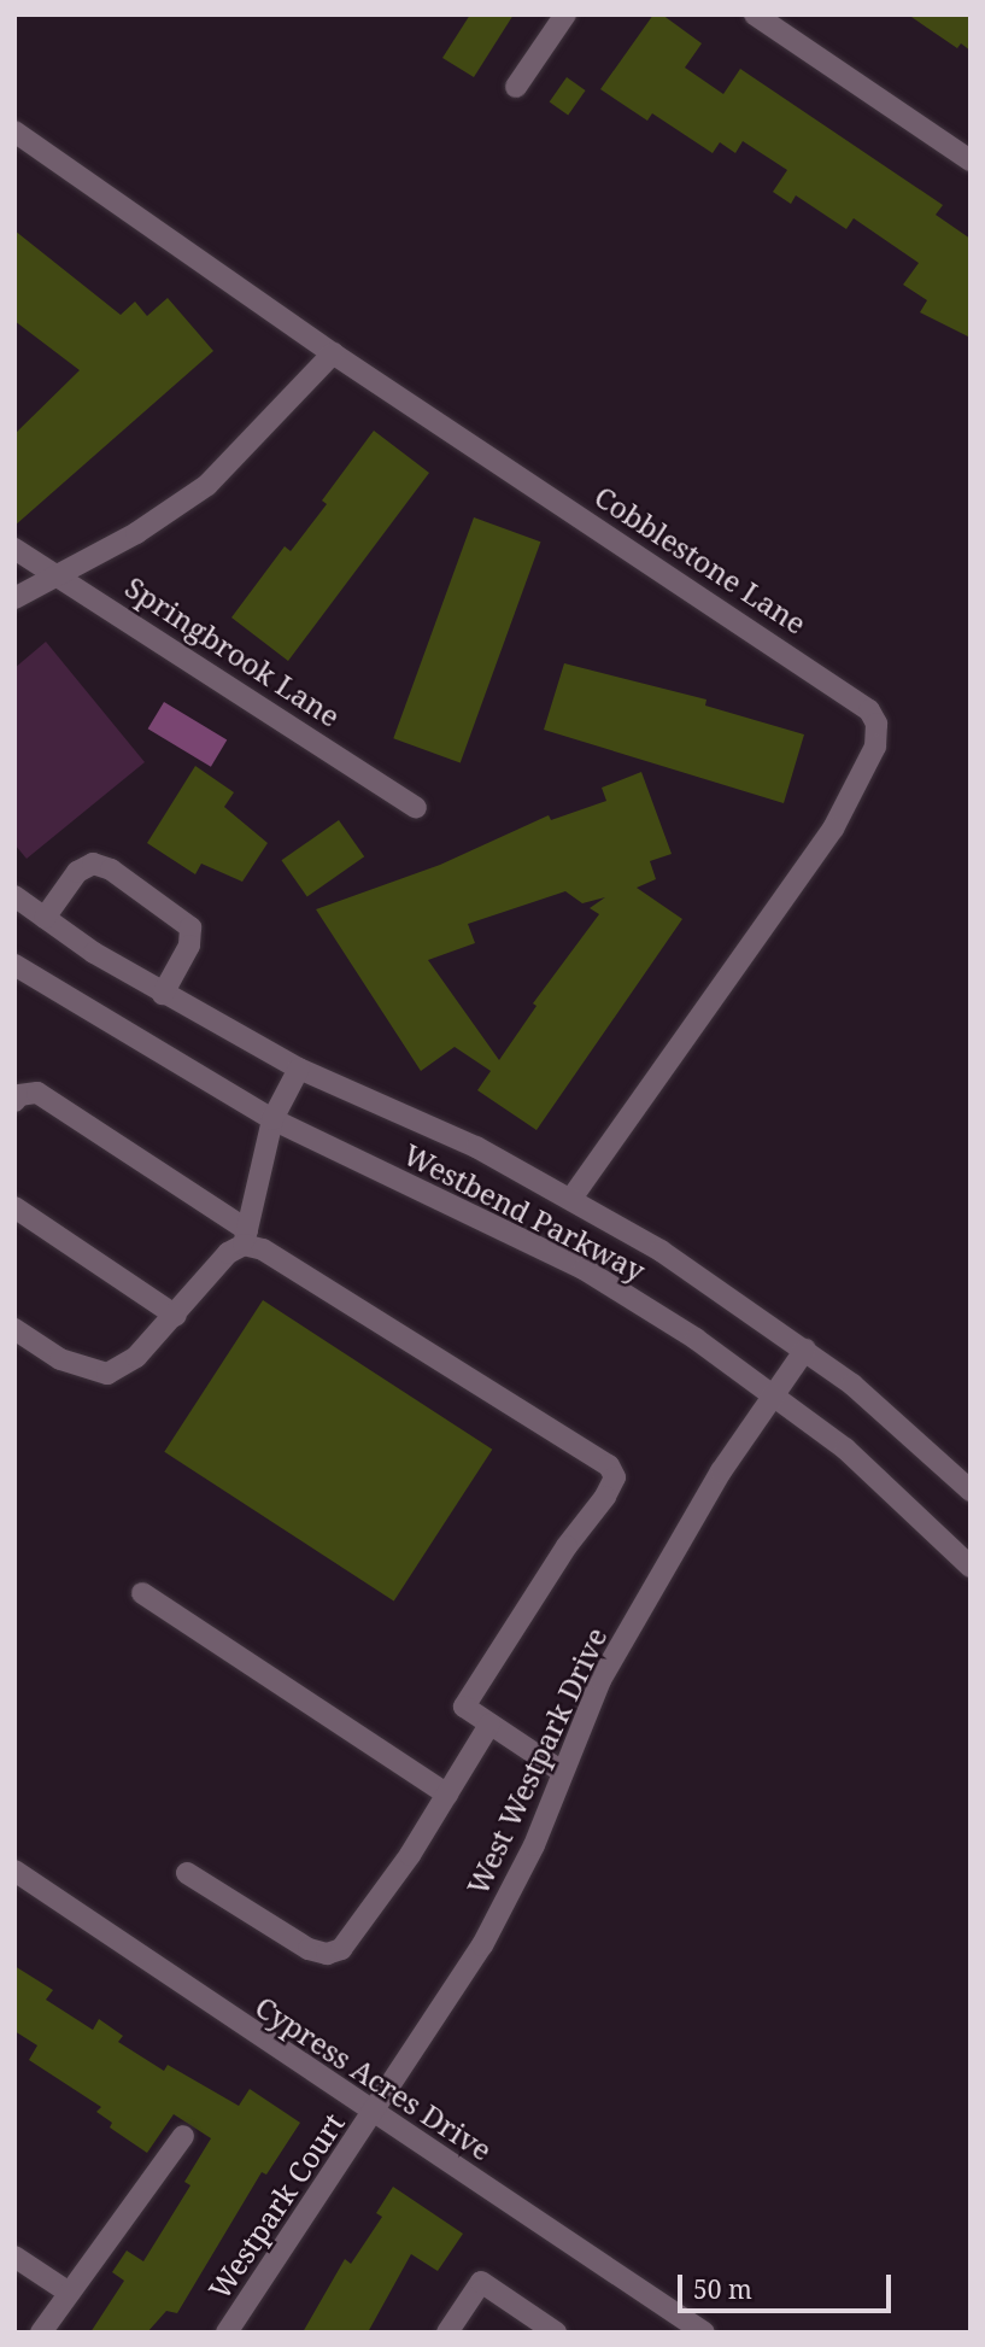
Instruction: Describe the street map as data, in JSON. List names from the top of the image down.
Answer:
{
  "streets": {
    "street": [
      "Cobblestone Lane",
      "Springbrook Lane",
      "Westbend Parkway",
      "West Westpark Drive",
      "Cypress Acres Drive",
      "Westpark Court"
    ]
  },
  "crossings": [
    ["Cobblestone Lane", "Westbend Parkway"],
    ["Westbend Parkway", "West Westpark Drive"],
    ["West Westpark Drive", "Cypress Acres Drive"],
    ["West Westpark Drive", "Westpark Court"],
    ["Cypress Acres Drive", "Westpark Court"]
  ],
  "scale_bar": "50 m"
}
